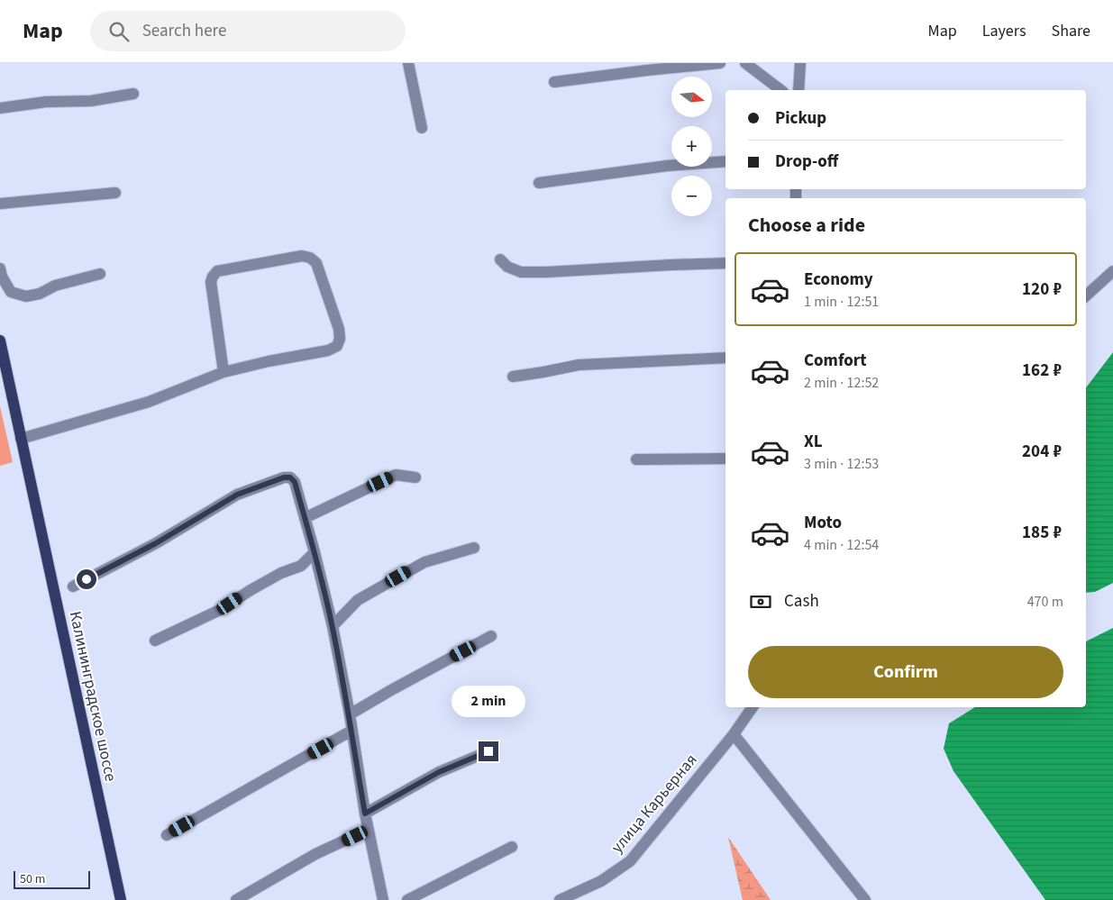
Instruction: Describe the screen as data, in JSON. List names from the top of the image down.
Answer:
{
  "streets": {
    "main road": ["Калининградское шоссе"],
    "street": ["улица Карьерная"]
  },
  "scale_bar": "50 m",
  "north": "right",
  "page": {
    "header": "Map",
    "search": "Search here",
    "nav": ["Map", "Layers", "Share"],
    "map_buttons": ["+", "−"],
    "banner": ["Pickup", "Drop-off"],
    "heading": "Choose a ride",
    "list": [
      {
        "name": "Economy",
        "note": "1 min · 12:51",
        "value": "120 ₽"
      },
      {
        "name": "Comfort",
        "note": "2 min · 12:52",
        "value": "162 ₽"
      },
      {
        "name": "XL",
        "note": "3 min · 12:53",
        "value": "204 ₽"
      },
      {
        "name": "Moto",
        "note": "4 min · 12:54",
        "value": "185 ₽"
      }
    ],
    "pay": ["Cash", "470 m"],
    "buttons": "Confirm",
    "bubble": "2 min",
    "scale": "50 m"
  }
}
